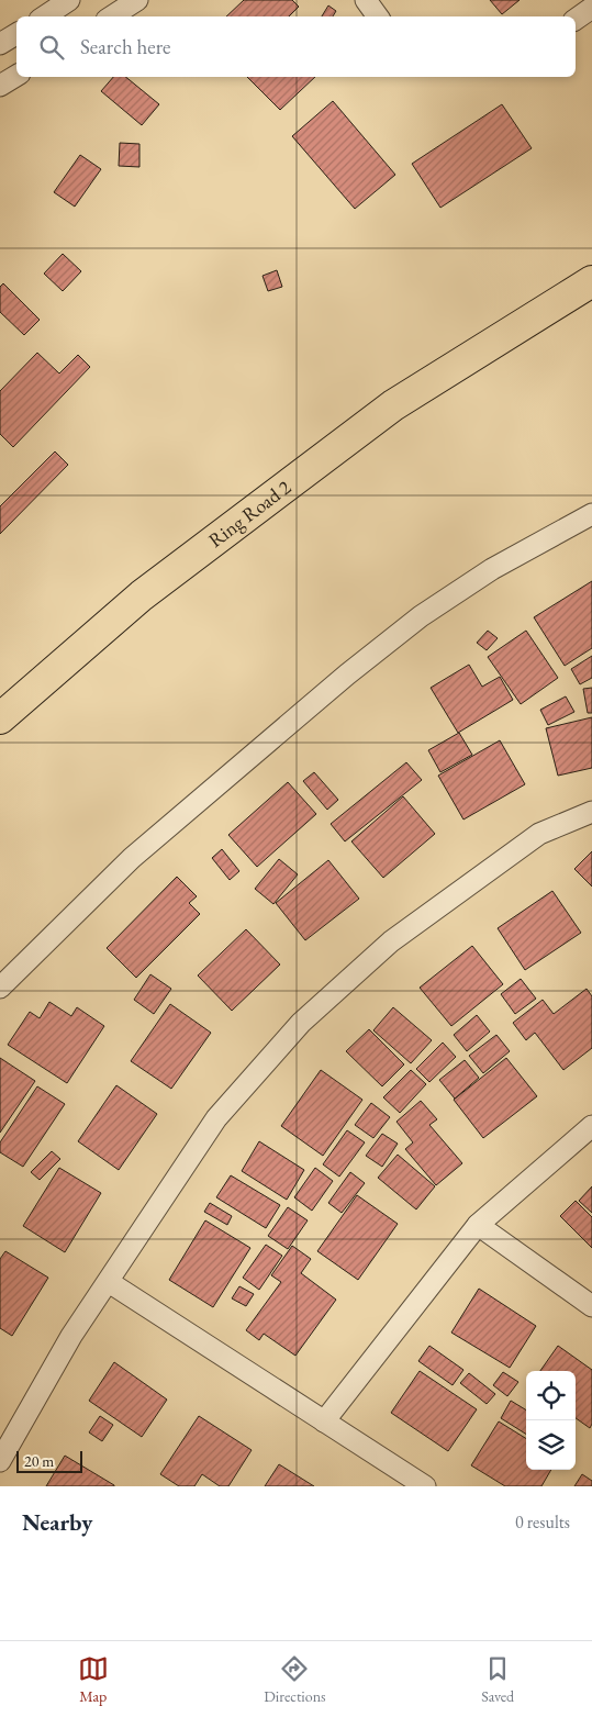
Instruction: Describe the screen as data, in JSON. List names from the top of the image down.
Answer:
{
  "streets": {
    "main road": ["Ring Road 2"]
  },
  "scale_bar": "20 m",
  "page": {
    "search": "Search here",
    "scale": "20 m",
    "heading": ["Nearby", "0 results"],
    "nav": ["Map", "Directions", "Saved"]
  }
}
